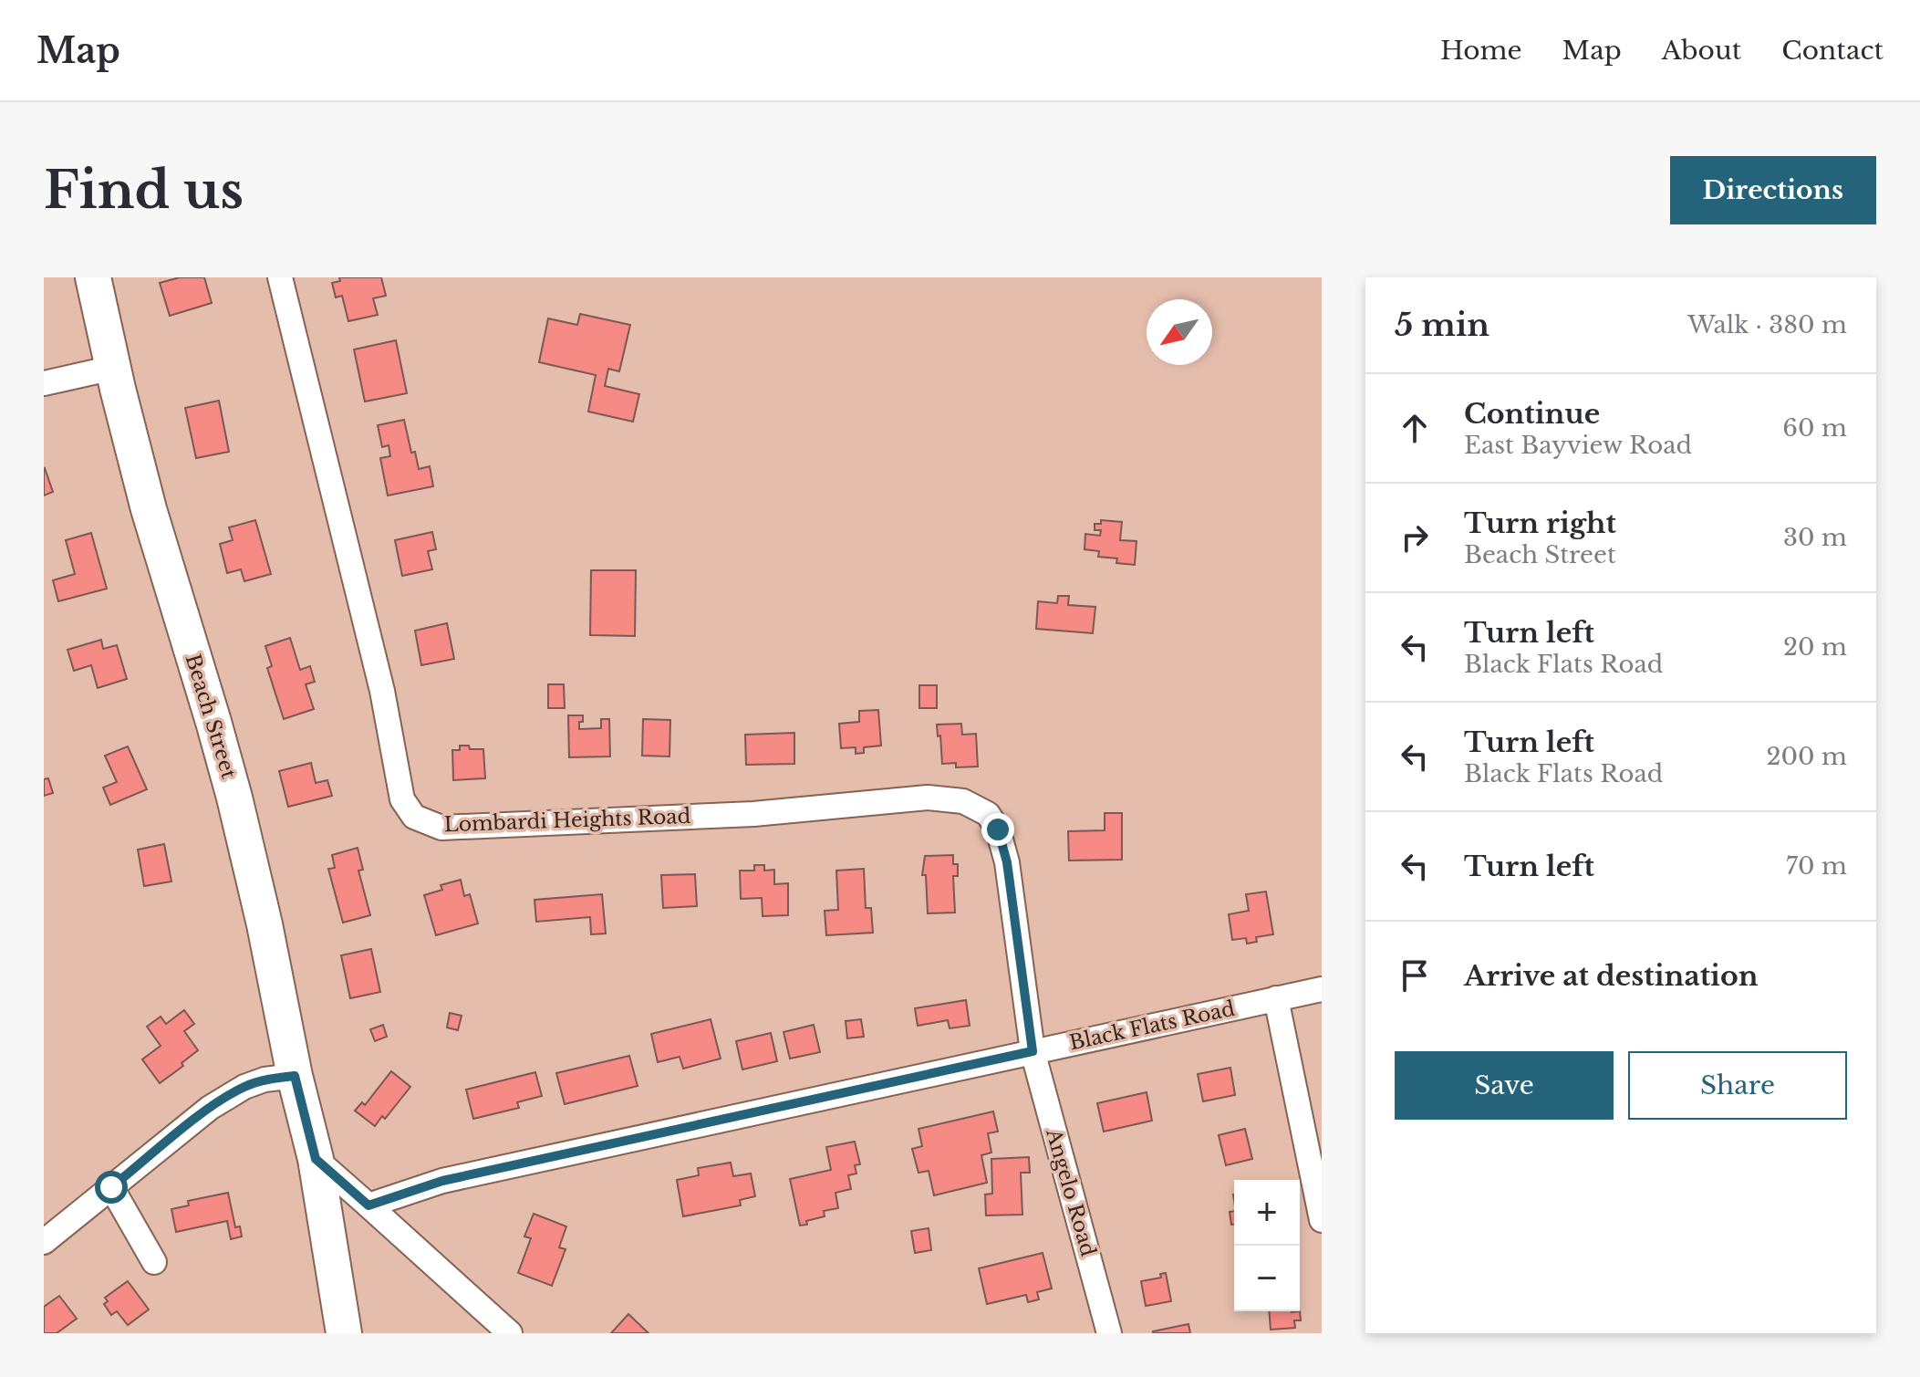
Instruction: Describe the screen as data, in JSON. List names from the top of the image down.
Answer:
{
  "streets": {
    "street": [
      "Beach Street",
      "Lombardi Heights Road",
      "Black Flats Road",
      "Angelo Road"
    ]
  },
  "crossings": [
    ["Lombardi Heights Road", "Black Flats Road"],
    ["Lombardi Heights Road", "Angelo Road"],
    ["Black Flats Road", "Angelo Road"]
  ],
  "north": "bottom left",
  "page": {
    "header": "Map",
    "nav": [
      "Home",
      "Map",
      "About",
      "Contact"
    ],
    "buttons": [
      "Directions",
      ["Save", "Share"]
    ],
    "title": "Find us",
    "heading": ["5 min", "Walk · 380 m"],
    "list": [
      ["Continue", "East Bayview Road", "60 m"],
      ["Turn right", "Beach Street", "30 m"],
      ["Turn left", "Black Flats Road", "20 m"],
      ["Turn left", "Black Flats Road", "200 m"],
      ["Turn left", "70 m"],
      "Arrive at destination"
    ],
    "map_buttons": ["+", "−"]
  }
}
